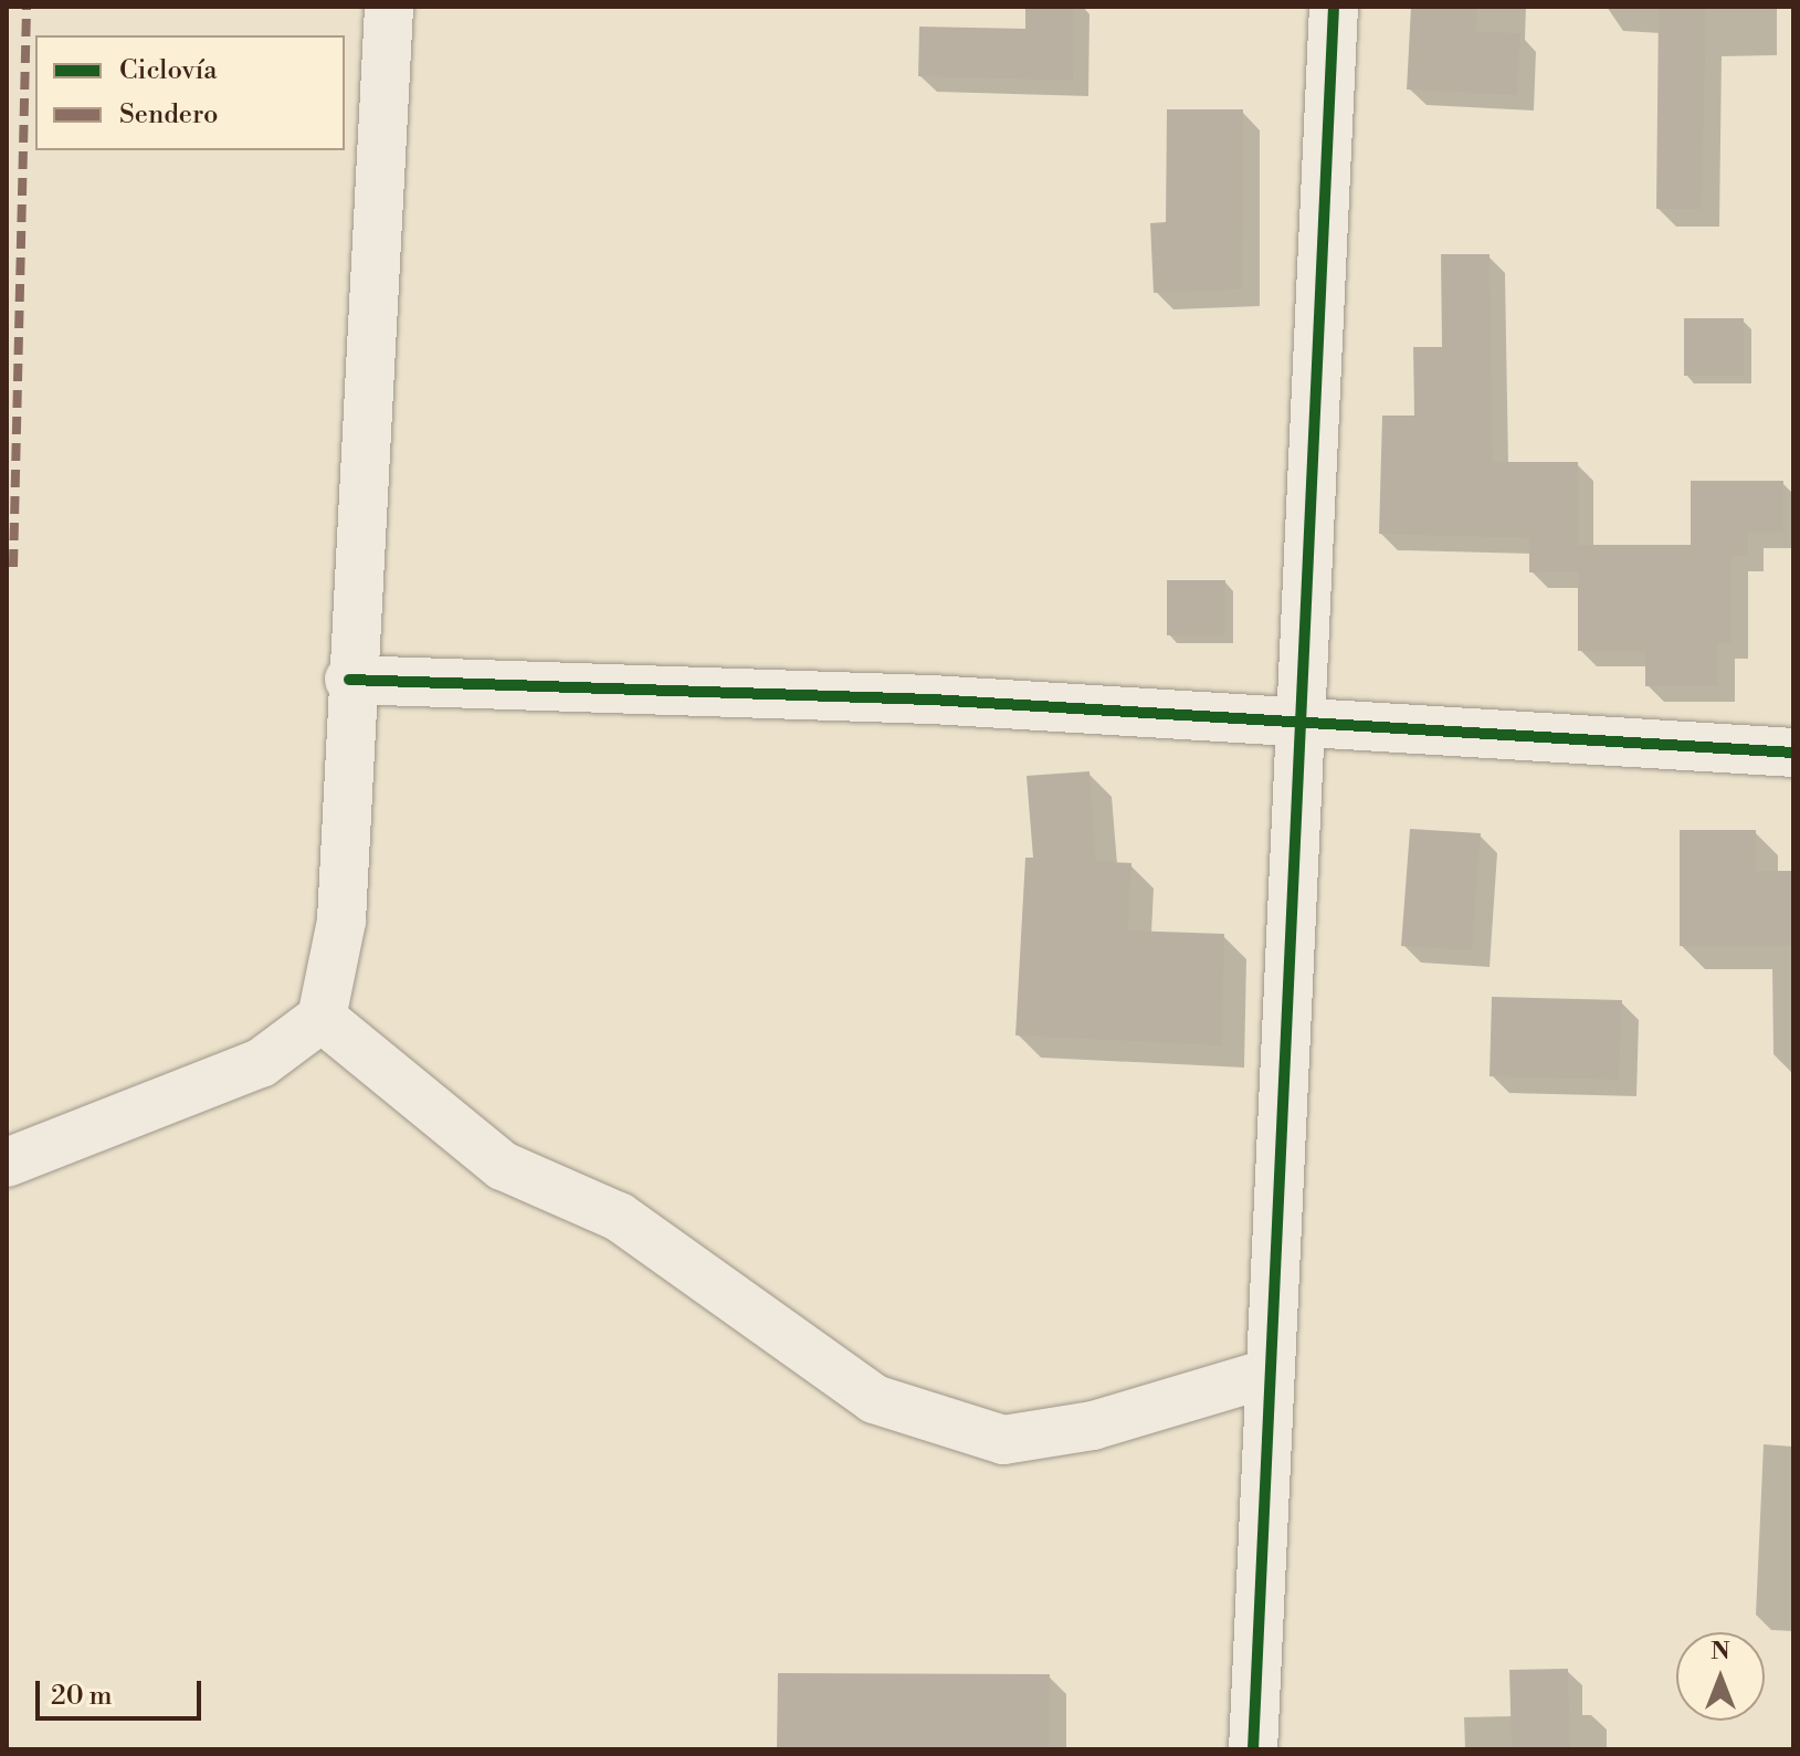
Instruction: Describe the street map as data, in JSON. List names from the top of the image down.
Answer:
{
  "legend": ["Ciclovía", "Sendero"],
  "scale_bar": "20 m",
  "north": "top"
}
